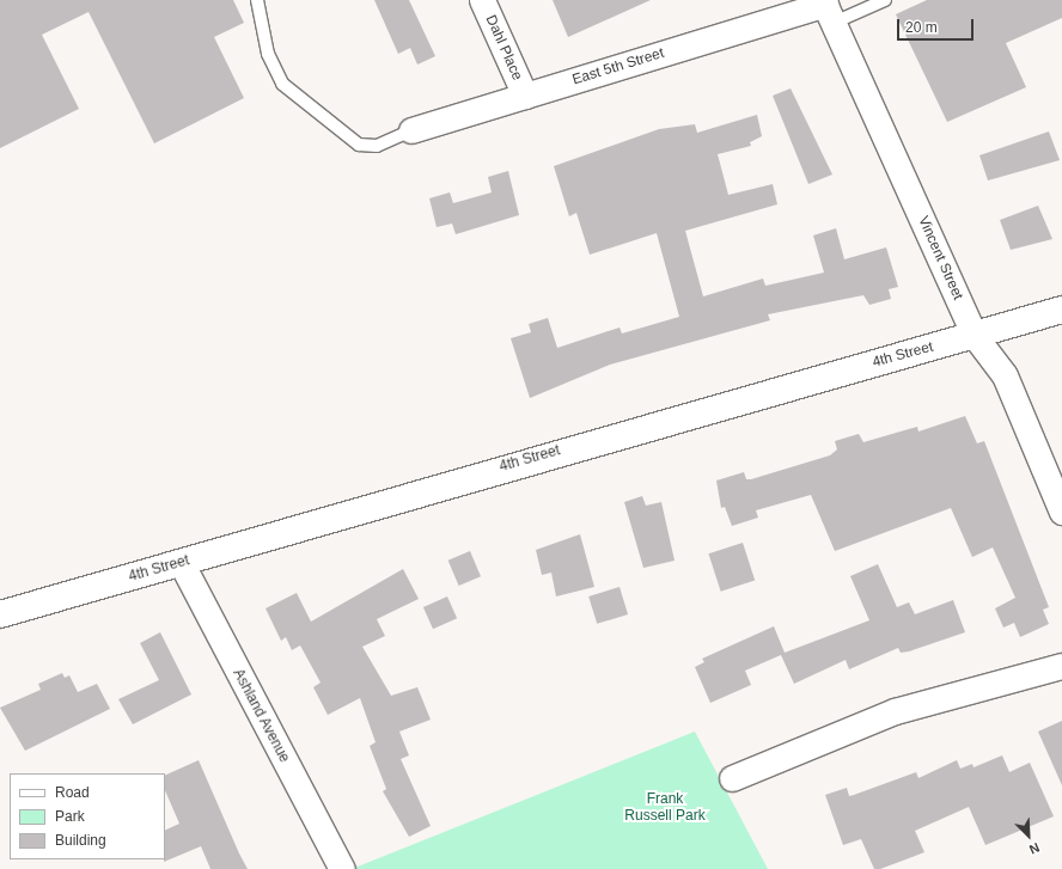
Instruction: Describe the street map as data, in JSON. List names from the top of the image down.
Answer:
{
  "streets": {
    "street": [
      "Dahl Place",
      "East 5th Street",
      "Vincent Street",
      "4th Street",
      "Ashland Avenue"
    ]
  },
  "crossings": [
    ["Dahl Place", "East 5th Street"],
    ["East 5th Street", "Vincent Street"],
    ["Vincent Street", "4th Street"],
    ["4th Street", "Ashland Avenue"]
  ],
  "parks": ["Frank Russell Park"],
  "legend": ["Road", "Park", "Building"],
  "scale_bar": "20 m",
  "north": "bottom right"
}
